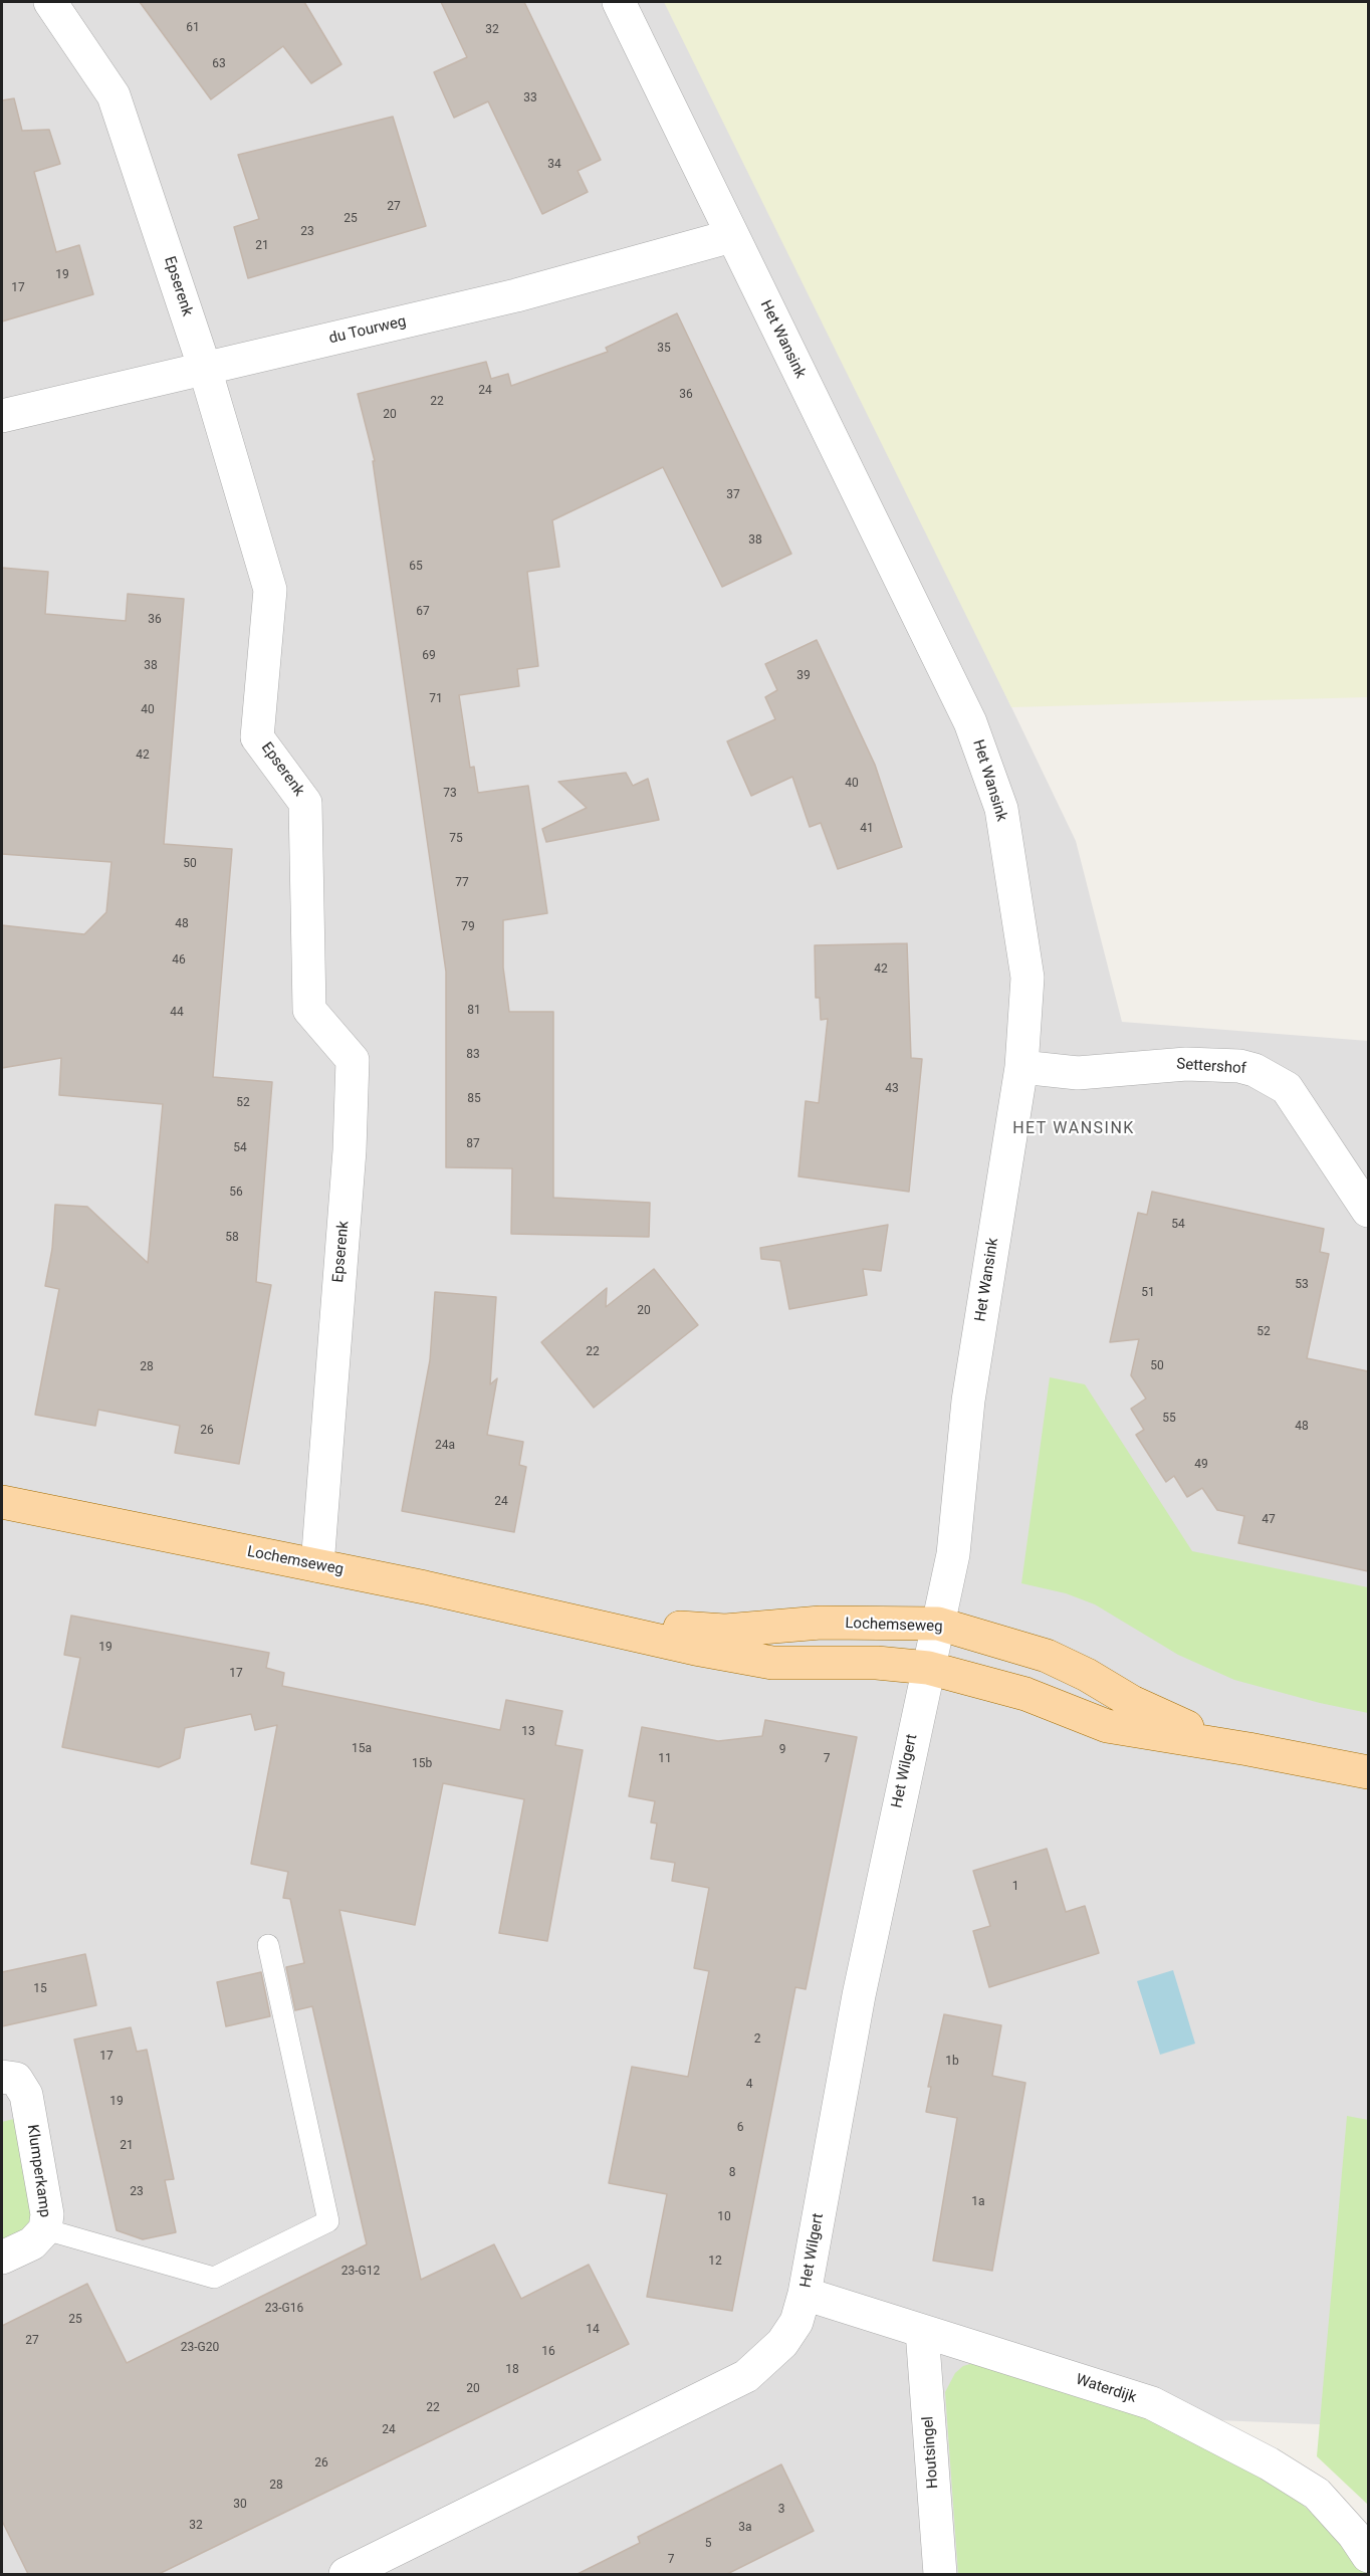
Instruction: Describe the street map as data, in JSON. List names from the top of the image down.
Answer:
{
  "streets": {
    "main road": ["Lochemseweg"],
    "street": [
      "Epserenk",
      "du Tourweg",
      "Het Wansink",
      "Settershof",
      "Het Wilgert",
      "Klumperkamp",
      "Waterdijk",
      "Houtsingel"
    ]
  },
  "crossings": [
    ["Epserenk", "du Tourweg"],
    ["Epserenk", "Lochemseweg"],
    ["du Tourweg", "Het Wansink"],
    ["Het Wansink", "Settershof"],
    ["Het Wansink", "Lochemseweg"],
    ["Het Wansink", "Het Wilgert"],
    ["Lochemseweg", "Het Wilgert"],
    ["Het Wilgert", "Waterdijk"],
    ["Waterdijk", "Houtsingel"]
  ],
  "districts": ["HET WANSINK"],
  "house_numbers": [
    "61",
    "32",
    "63",
    "33",
    "34",
    "27",
    "25",
    "23",
    "21",
    "19",
    "17",
    "35",
    "24",
    "36",
    "22",
    "20",
    "37",
    "38",
    "65",
    "67",
    "36",
    "69",
    "38",
    "39",
    "71",
    "40",
    "42",
    "40",
    "73",
    "41",
    "75",
    "50",
    "77",
    "48",
    "79",
    "46",
    "42",
    "81",
    "44",
    "83",
    "43",
    "85",
    "52",
    "87",
    "54",
    "56",
    "54",
    "58",
    "53",
    "51",
    "20",
    "52",
    "22",
    "50",
    "28",
    "55",
    "48",
    "26",
    "24a",
    "49",
    "24",
    "47",
    "19",
    "17",
    "13",
    "15a",
    "9",
    "11",
    "7",
    "15b",
    "1",
    "15",
    "2",
    "17",
    "1b",
    "4",
    "19",
    "6",
    "21",
    "8",
    "23",
    "1a",
    "10",
    "12",
    "23-G12",
    "23-G16",
    "25",
    "14",
    "27",
    "23-G20",
    "16",
    "18",
    "20",
    "22",
    "24",
    "26",
    "28",
    "30",
    "3",
    "32",
    "3a",
    "5",
    "7"
  ]
}
